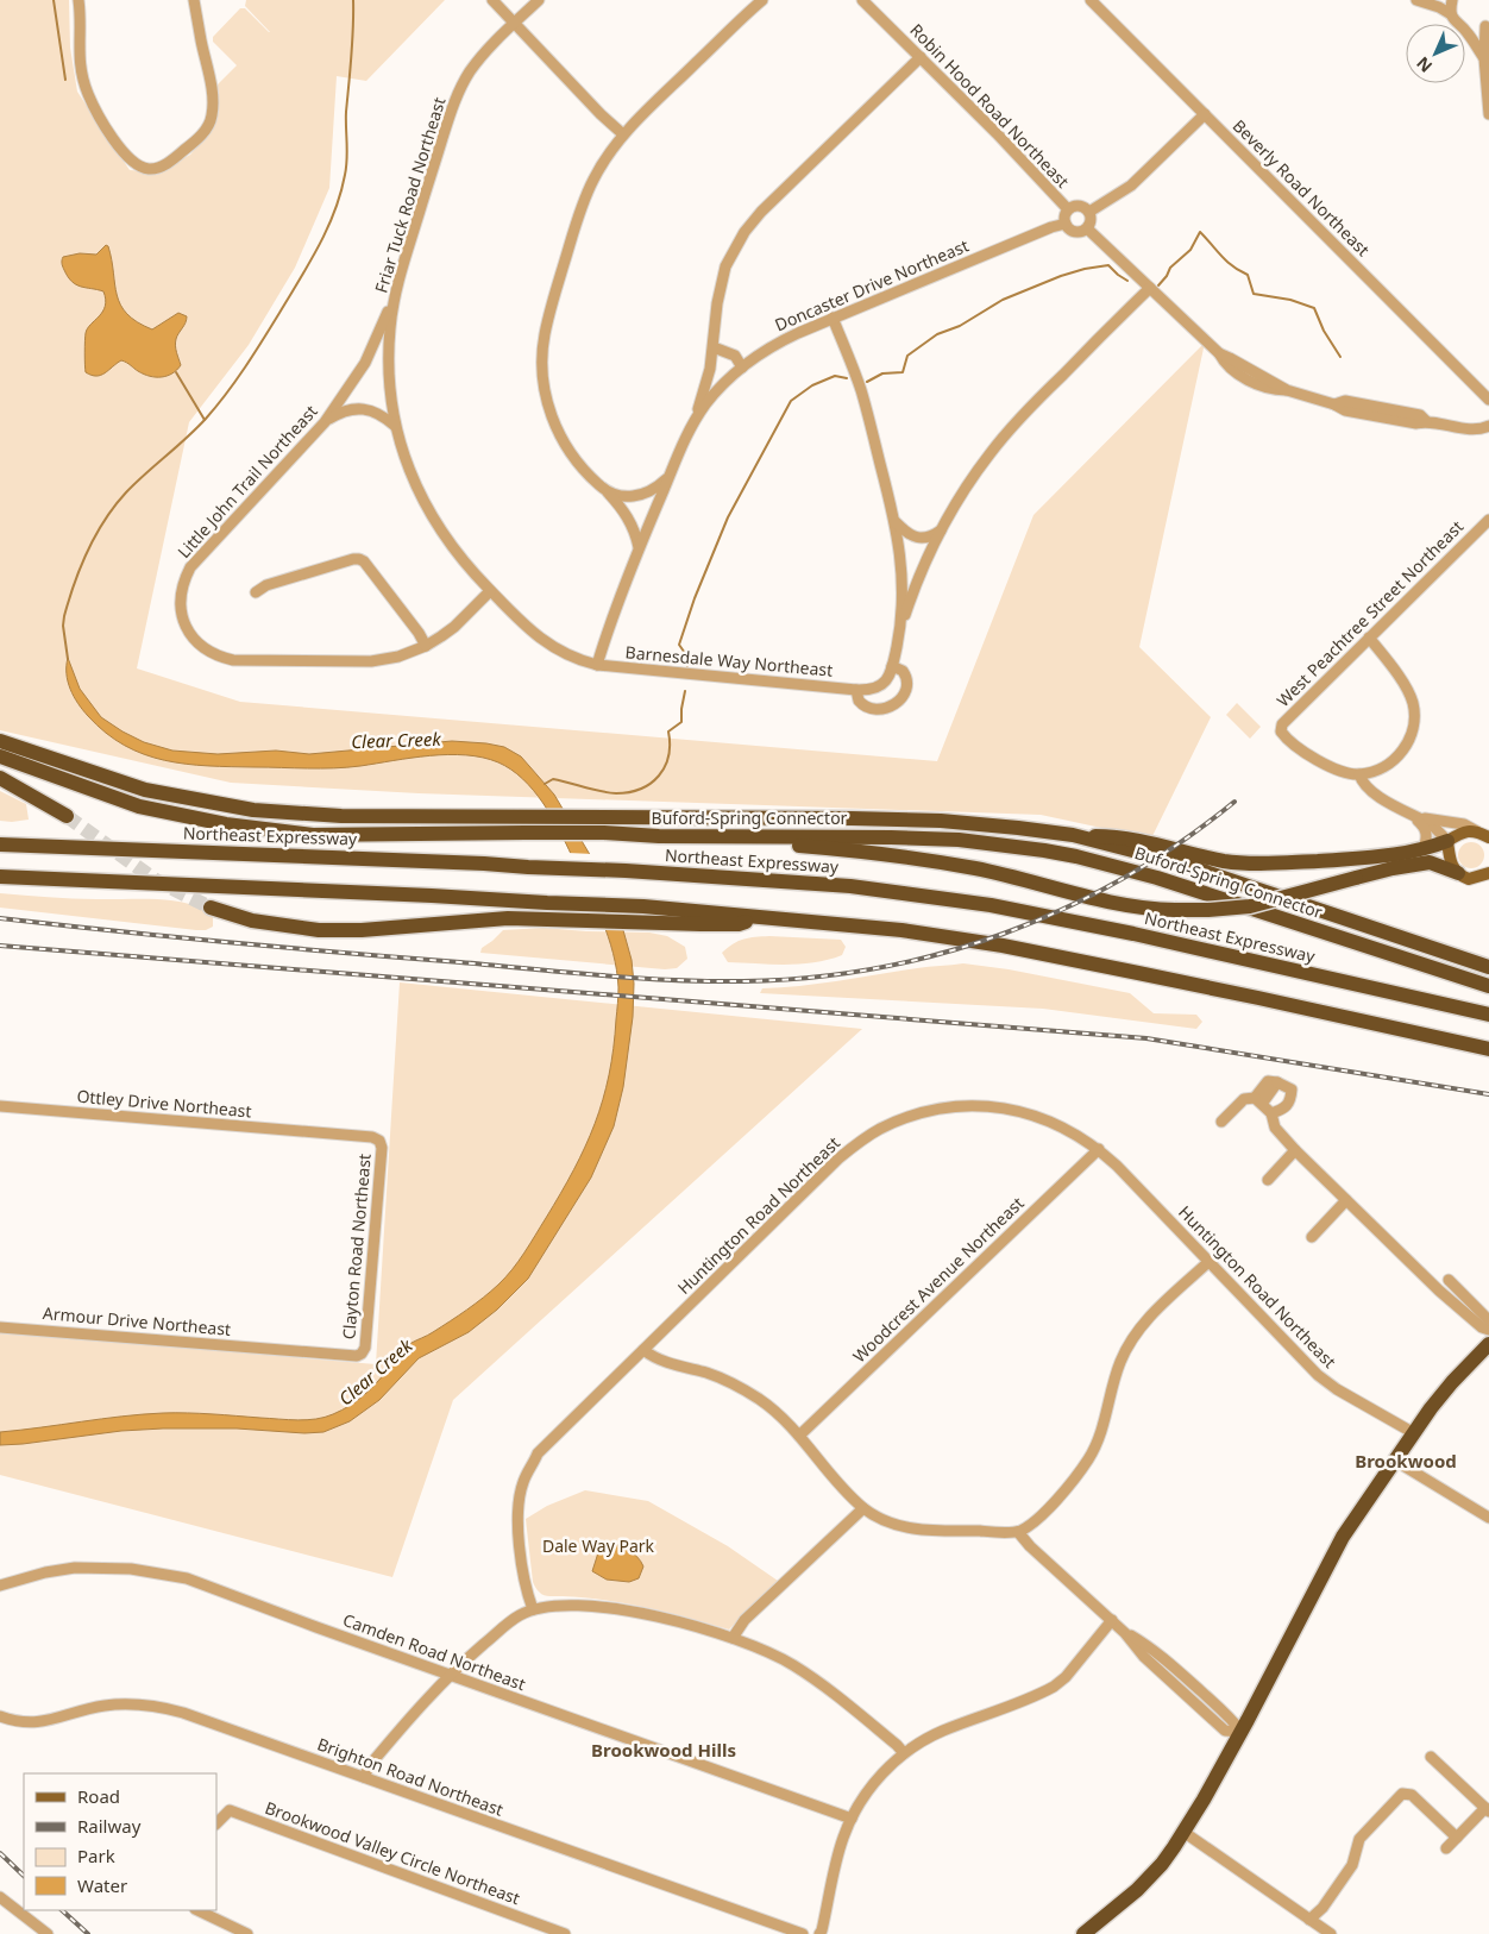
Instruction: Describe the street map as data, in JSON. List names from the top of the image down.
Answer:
{
  "streets": {
    "highway": ["Buford-Spring Connector", "Northeast Expressway"],
    "street": [
      "Robin Hood Road Northeast",
      "Beverly Road Northeast",
      "Friar Tuck Road Northeast",
      "Doncaster Drive Northeast",
      "Little John Trail Northeast",
      "West Peachtree Street Northeast",
      "Barnesdale Way Northeast",
      "Ottley Drive Northeast",
      "Huntington Road Northeast",
      "Clayton Road Northeast",
      "Woodcrest Avenue Northeast",
      "Armour Drive Northeast",
      "Camden Road Northeast",
      "Brighton Road Northeast",
      "Brookwood Valley Circle Northeast"
    ]
  },
  "crossings": [
    ["Robin Hood Road Northeast", "Doncaster Drive Northeast"],
    ["Friar Tuck Road Northeast", "Doncaster Drive Northeast"],
    ["Friar Tuck Road Northeast", "Little John Trail Northeast"],
    ["Friar Tuck Road Northeast", "Barnesdale Way Northeast"],
    ["Doncaster Drive Northeast", "Barnesdale Way Northeast"],
    ["Ottley Drive Northeast", "Clayton Road Northeast"],
    ["Huntington Road Northeast", "Woodcrest Avenue Northeast"],
    ["Clayton Road Northeast", "Armour Drive Northeast"]
  ],
  "districts": ["Brookwood", "Brookwood Hills"],
  "water": ["Clear Creek"],
  "parks": ["Dale Way Park"],
  "legend": [
    "Road",
    "Railway",
    "Park",
    "Water"
  ],
  "north": "bottom left"
}
